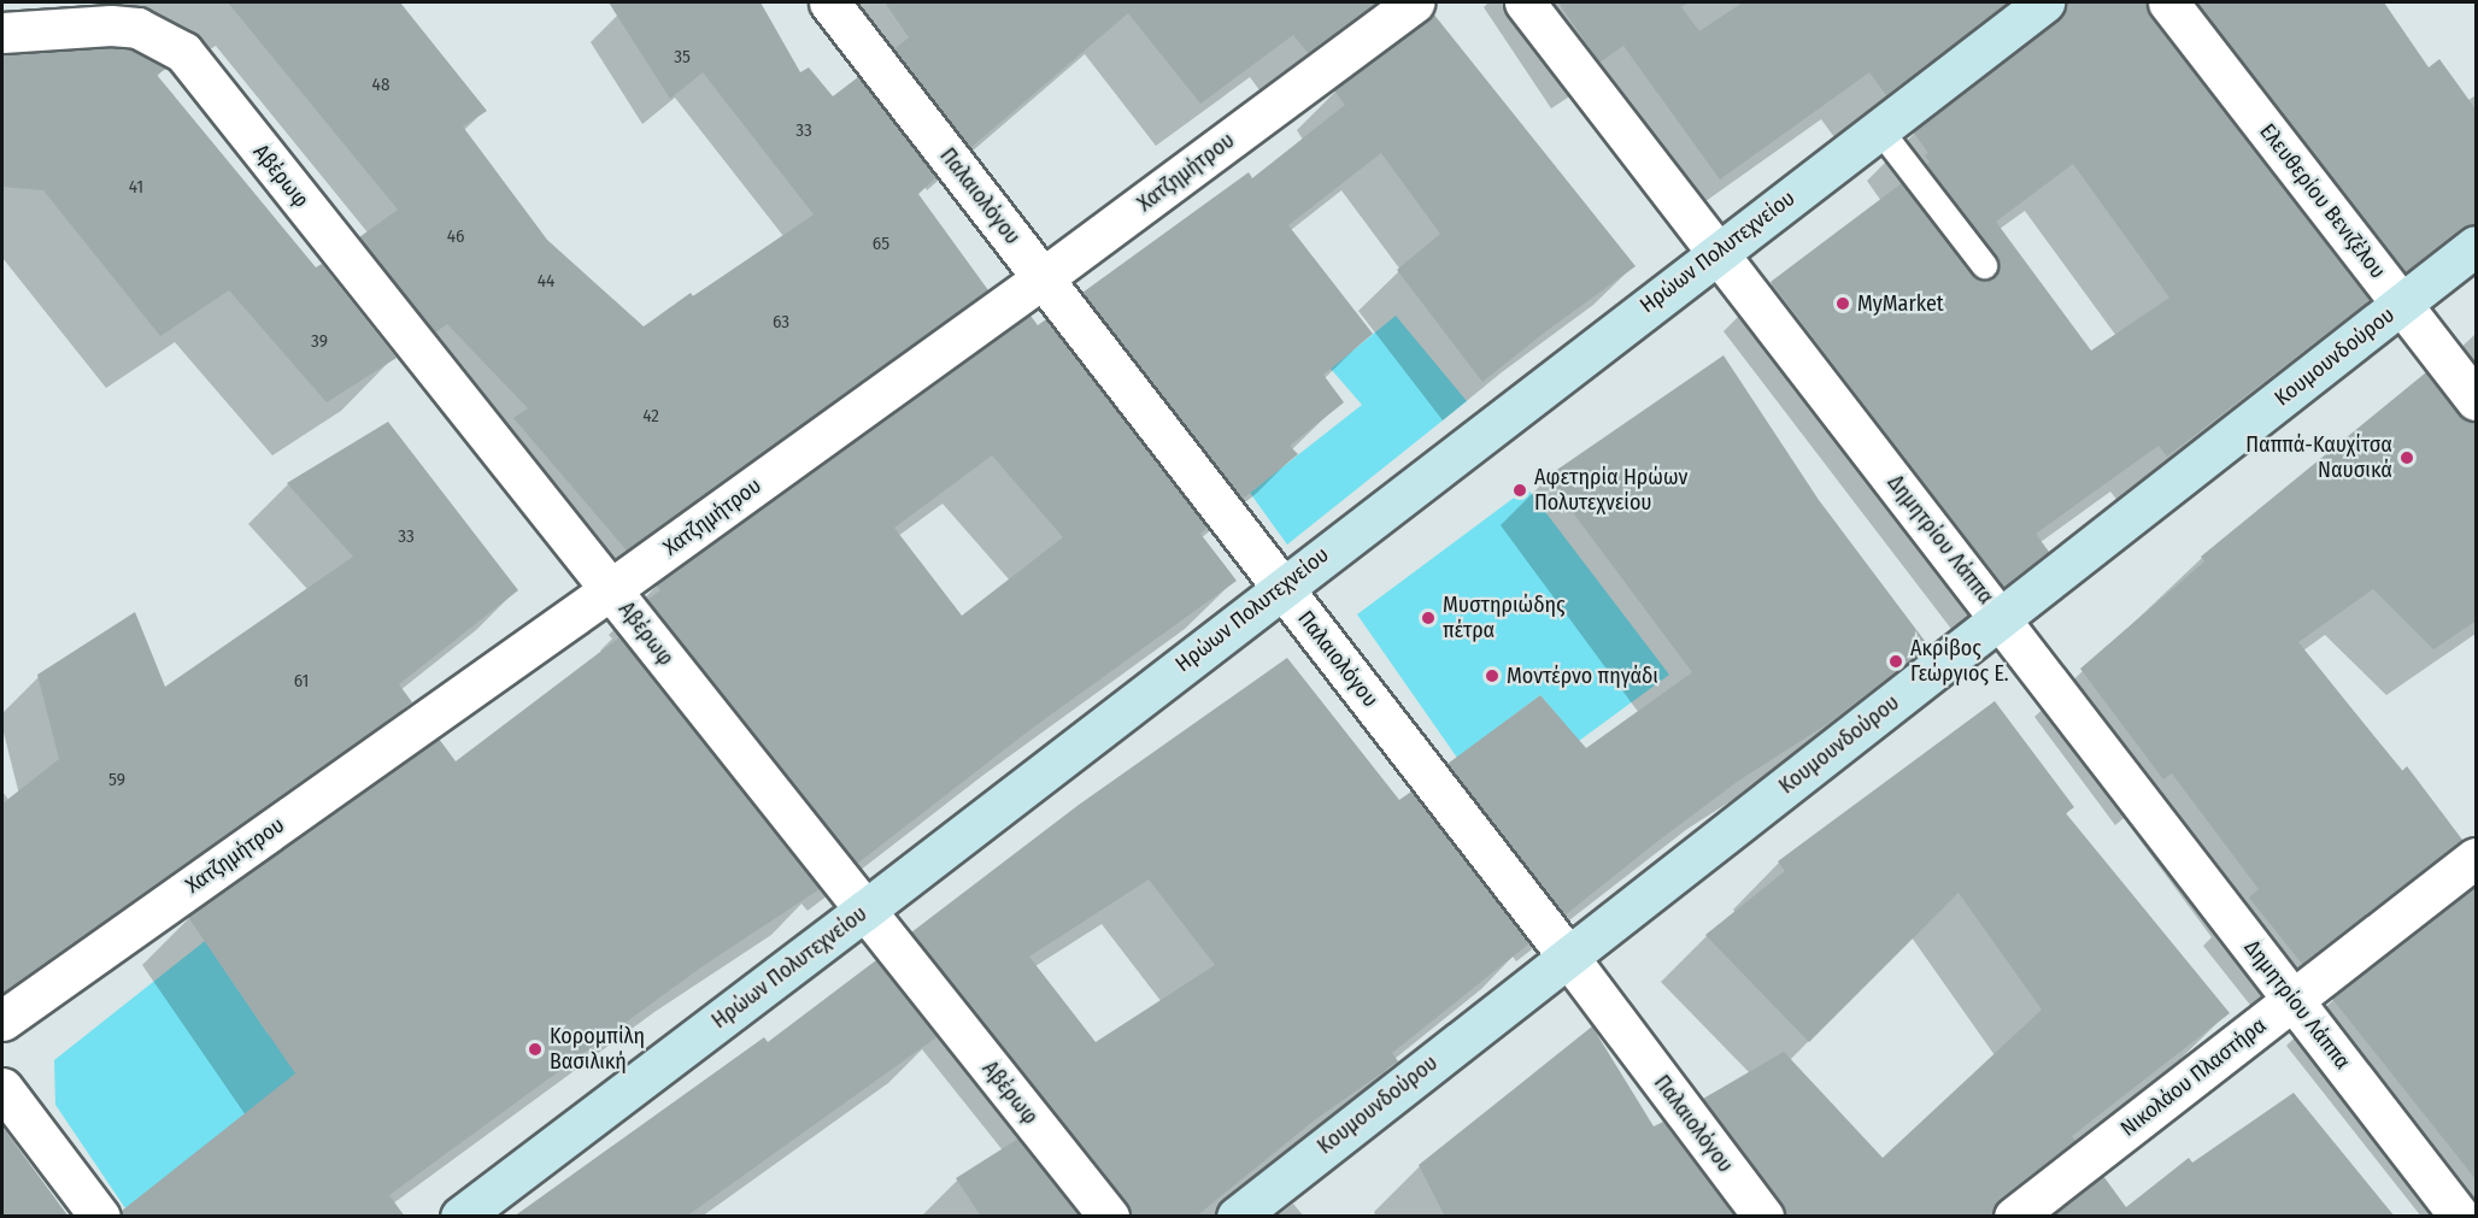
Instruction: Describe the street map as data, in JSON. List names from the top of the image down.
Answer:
{
  "streets": {
    "main road": ["Ηρώων Πολυτεχνείου", "Κουμουνδούρου"],
    "street": [
      "Χατζημήτρου",
      "Αβέρωφ",
      "Παλαιολόγου",
      "Ελευθερίου Βενιζέλου",
      "Δημητρίου Λάππα",
      "Νικολάου Πλαστήρα"
    ]
  },
  "crossings": [
    ["Χατζημήτρου", "Αβέρωφ"],
    ["Χατζημήτρου", "Παλαιολόγου"],
    ["Αβέρωφ", "Ηρώων Πολυτεχνείου"],
    ["Παλαιολόγου", "Ηρώων Πολυτεχνείου"],
    ["Παλαιολόγου", "Κουμουνδούρου"],
    ["Ελευθερίου Βενιζέλου", "Κουμουνδούρου"],
    ["Ηρώων Πολυτεχνείου", "Δημητρίου Λάππα"],
    ["Κουμουνδούρου", "Δημητρίου Λάππα"],
    ["Δημητρίου Λάππα", "Νικολάου Πλαστήρα"]
  ],
  "places": [
    "MyMarket",
    "Παππά-Καυχίτσα Ναυσικά",
    "Αφετηρία Ηρώων Πολυτεχνείου",
    "Μυστηριώδης πέτρα",
    "Ακρίβος Γεώργιος Ε.",
    "Μοντέρνο πηγάδι",
    "Κορομπίλη Βασιλική"
  ],
  "house_numbers": [
    "35",
    "48",
    "33",
    "41",
    "46",
    "65",
    "44",
    "63",
    "39",
    "42",
    "33",
    "61",
    "59"
  ]
}
